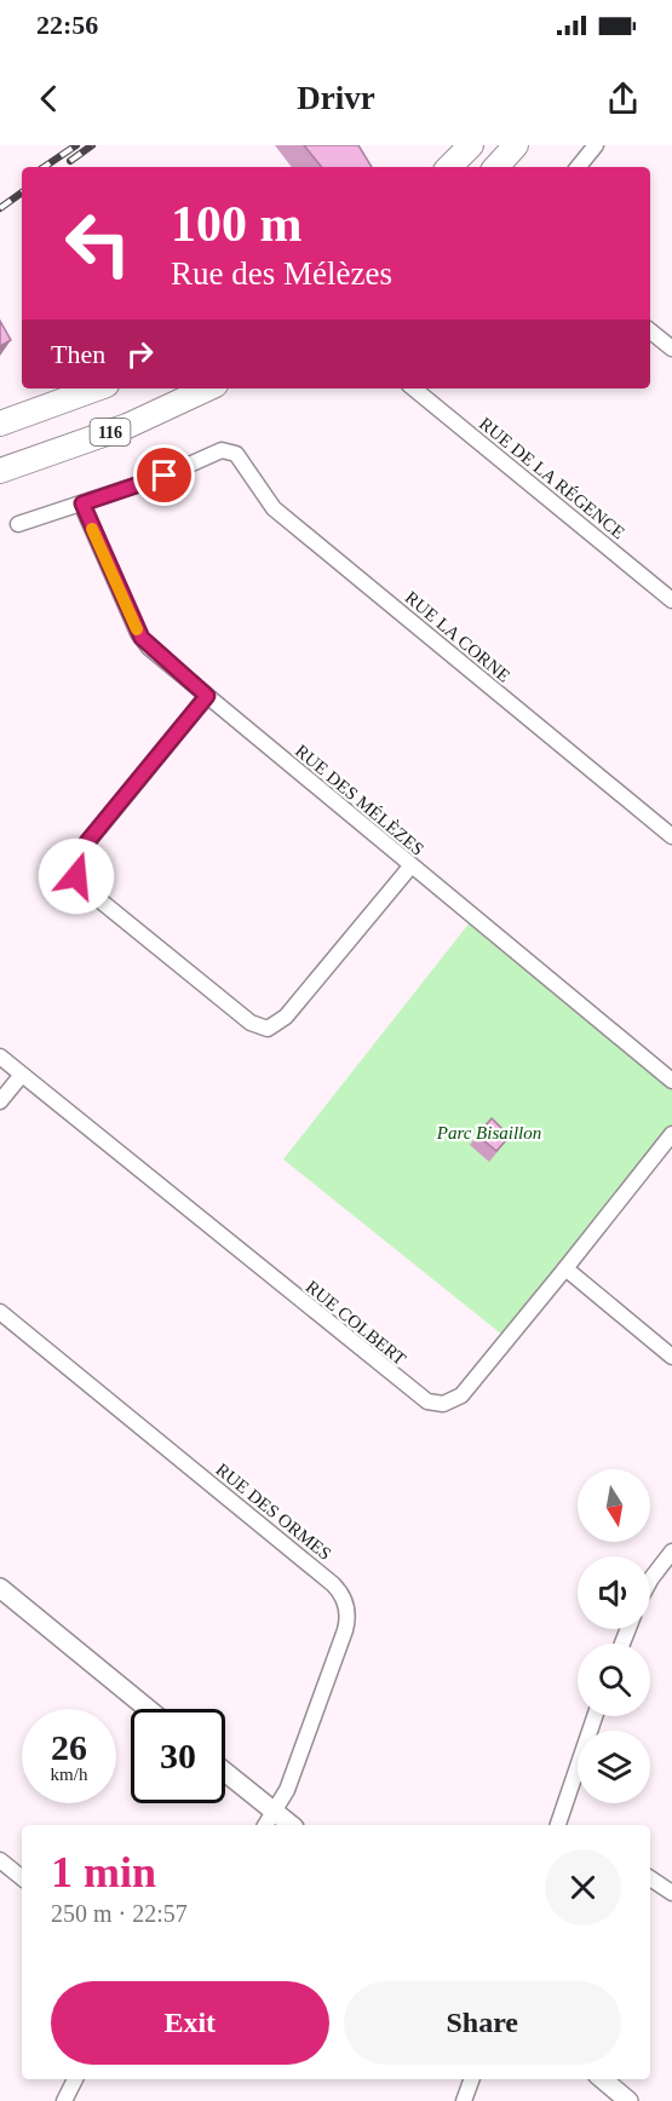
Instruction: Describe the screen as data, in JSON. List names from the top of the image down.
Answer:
{
  "streets": {
    "main road": ["116"],
    "street": [
      "RUE DE LA RÉGENCE",
      "RUE LA CORNE",
      "RUE DES MÉLÈZES",
      "RUE COLBERT",
      "RUE DES ORMES"
    ]
  },
  "crossings": [
    ["RUE LA CORNE", "RUE DES MÉLÈZES"]
  ],
  "parks": ["Parc Bisaillon"],
  "north": "bottom",
  "page": {
    "status": "22:56",
    "header": "Drivr",
    "turn": ["100 m", "Rue des Mélèzes"],
    "then": "Then",
    "speed": "26 km/h",
    "limit": "30",
    "heading": ["1 min", "250 m · 22:57"],
    "buttons": ["Exit", "Share"]
  }
}
